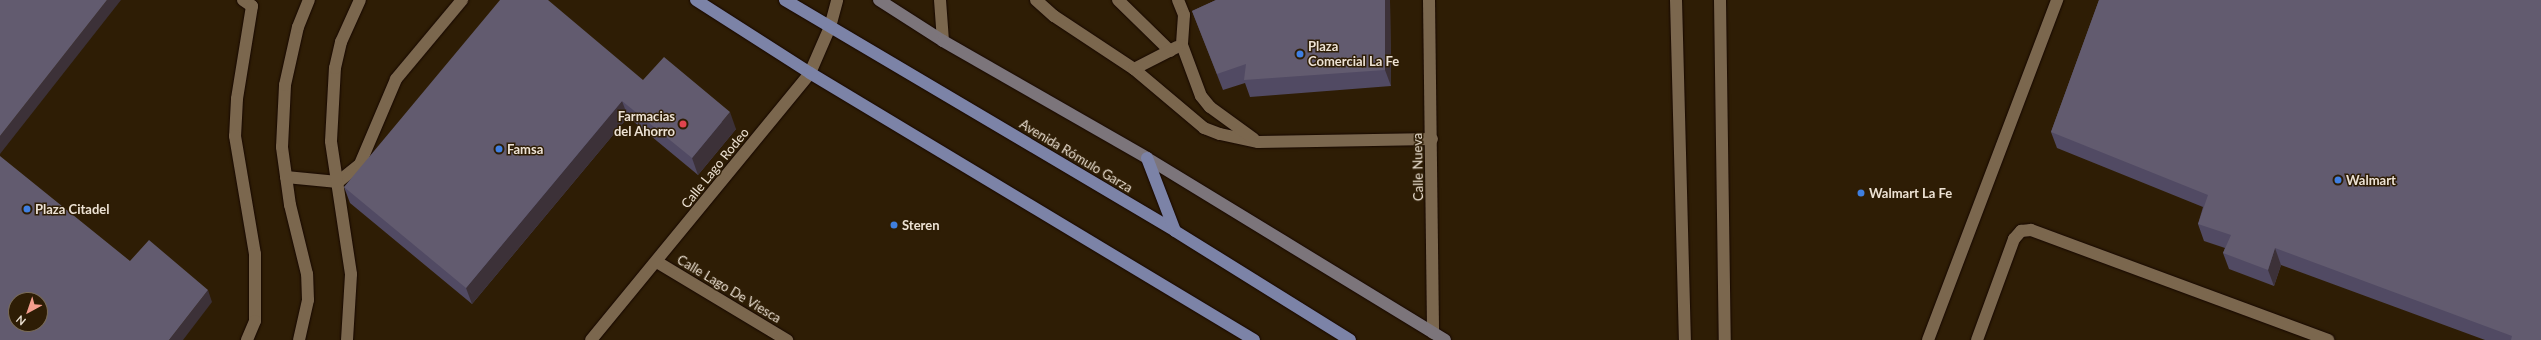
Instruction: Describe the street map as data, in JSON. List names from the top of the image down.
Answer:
{
  "streets": {
    "main road": ["Avenida Rómulo Garza"],
    "street": ["Calle Nueva", "Calle Lago Rodeo", "Calle Lago De Viesca"]
  },
  "crossings": [
    ["Avenida Rómulo Garza", "Calle Lago Rodeo"],
    ["Calle Lago Rodeo", "Calle Lago De Viesca"]
  ],
  "places": [
    "Plaza Comercial La Fe",
    "Farmacias del Ahorro",
    "Famsa",
    "Walmart",
    "Walmart La Fe",
    "Plaza Citadel",
    "Steren"
  ],
  "north": "bottom left"
}
